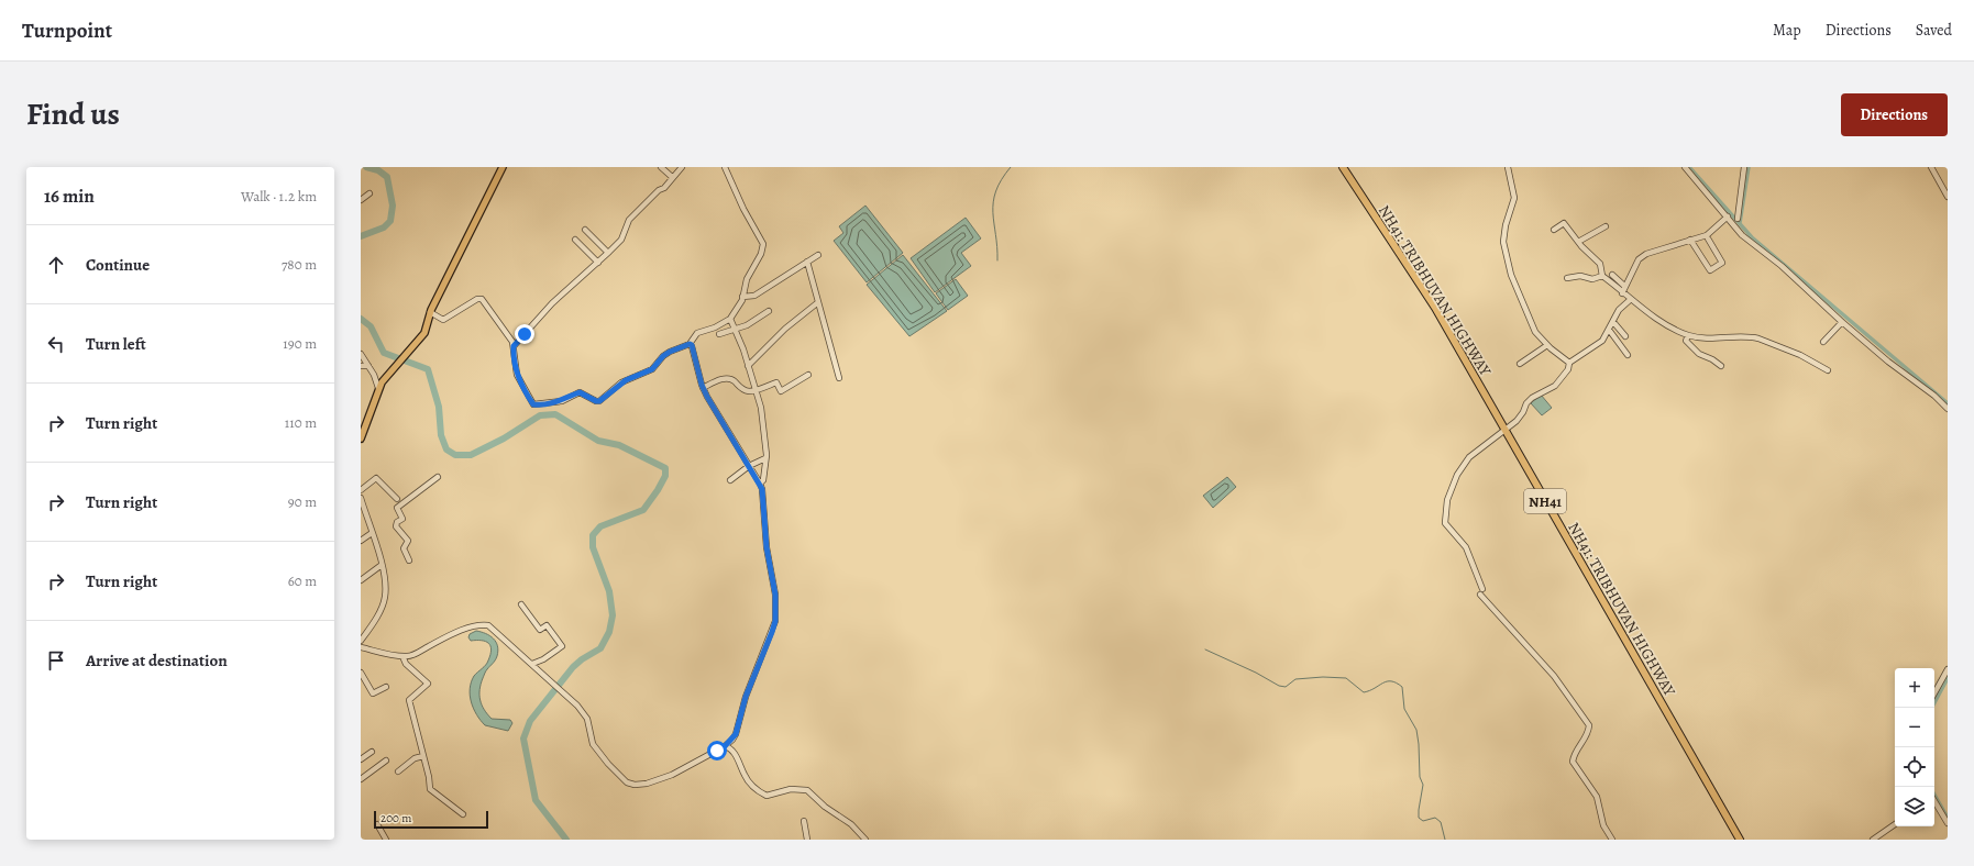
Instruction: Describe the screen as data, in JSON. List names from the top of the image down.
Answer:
{
  "streets": {
    "highway": ["NH41: TRIBHUVAN HIGHWAY", "NH41"]
  },
  "scale_bar": "200 m",
  "page": {
    "header": "Turnpoint",
    "nav": ["Map", "Directions", "Saved"],
    "title": "Find us",
    "buttons": "Directions",
    "heading": ["16 min", "Walk · 1.2 km"],
    "list": [
      ["Continue", "780 m"],
      ["Turn left", "190 m"],
      ["Turn right", "110 m"],
      ["Turn right", "90 m"],
      ["Turn right", "60 m"],
      "Arrive at destination"
    ],
    "map_buttons": ["+", "−"],
    "scale": "200 m"
  }
}
